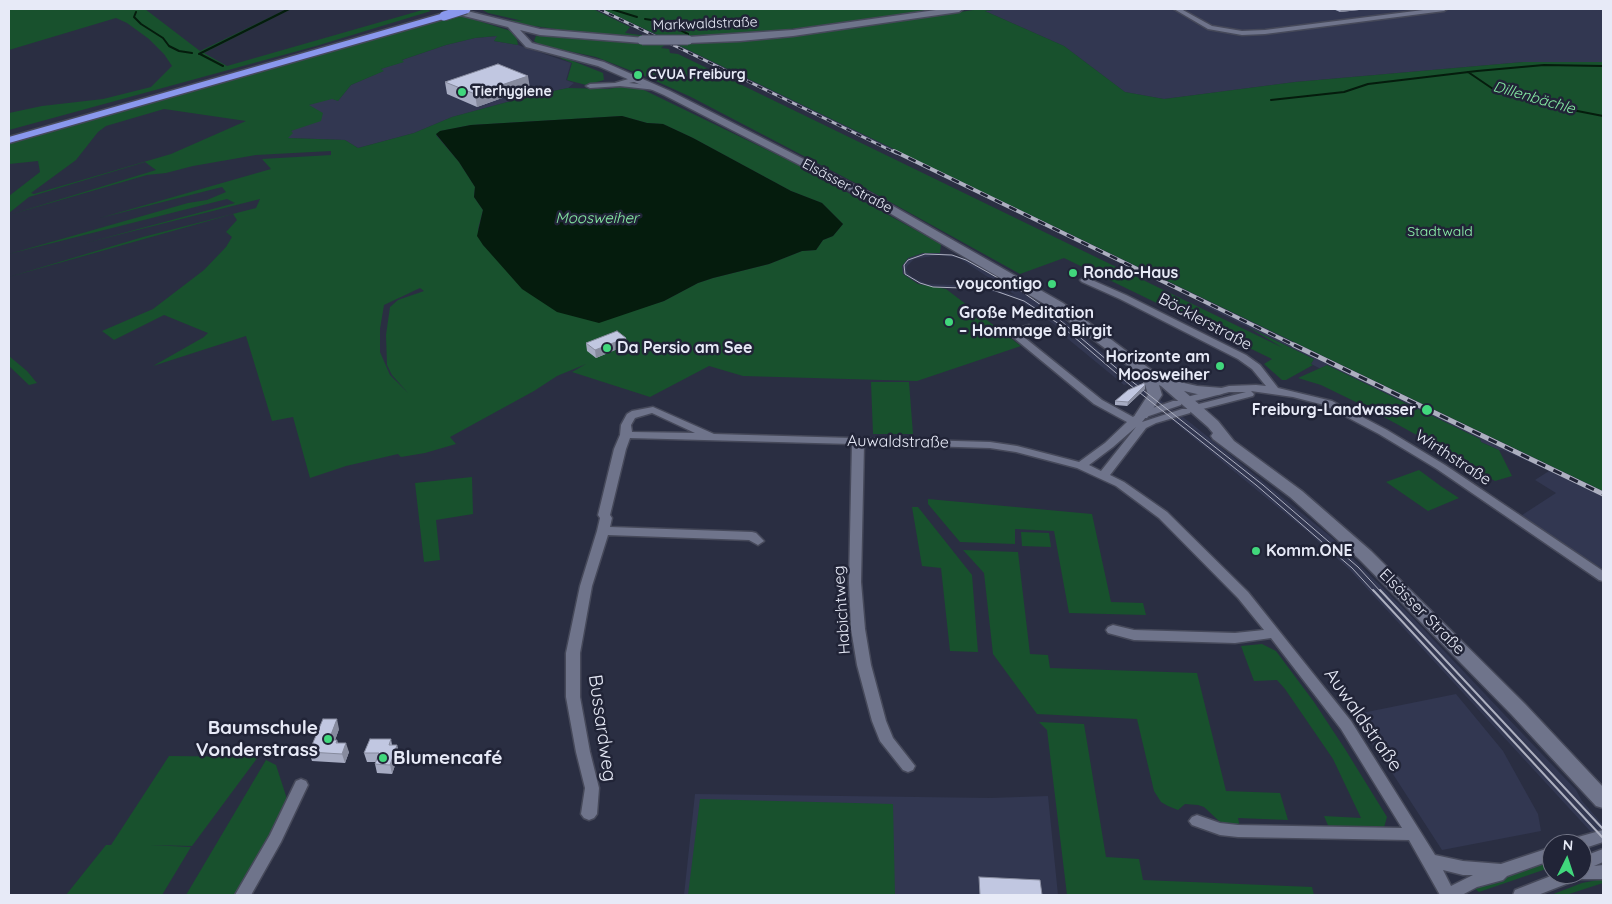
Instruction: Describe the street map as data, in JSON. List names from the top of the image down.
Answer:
{
  "streets": {
    "main road": ["Markwaldstraße", "Elsässer Straße"],
    "street": [
      "Böcklerstraße",
      "Auwaldstraße",
      "Wirthstraße",
      "Habichtweg",
      "Bussardweg"
    ]
  },
  "crossings": [
    ["Markwaldstraße", "Elsässer Straße"],
    ["Elsässer Straße", "Wirthstraße"],
    ["Böcklerstraße", "Wirthstraße"],
    ["Auwaldstraße", "Habichtweg"],
    ["Auwaldstraße", "Bussardweg"]
  ],
  "water": ["Dillenbächle", "Moosweiher"],
  "parks": ["Stadtwald"],
  "places": [
    "CVUA Freiburg",
    "Tierhygiene",
    "Rondo-Haus",
    "voycontigo",
    "Große Meditation – Hommage à Birgit",
    "Da Persio am See",
    "Horizonte am Moosweiher",
    "Freiburg-Landwasser",
    "Komm.ONE",
    "Baumschule Vonderstrass",
    "Blumencafé"
  ],
  "north": "top"
}
